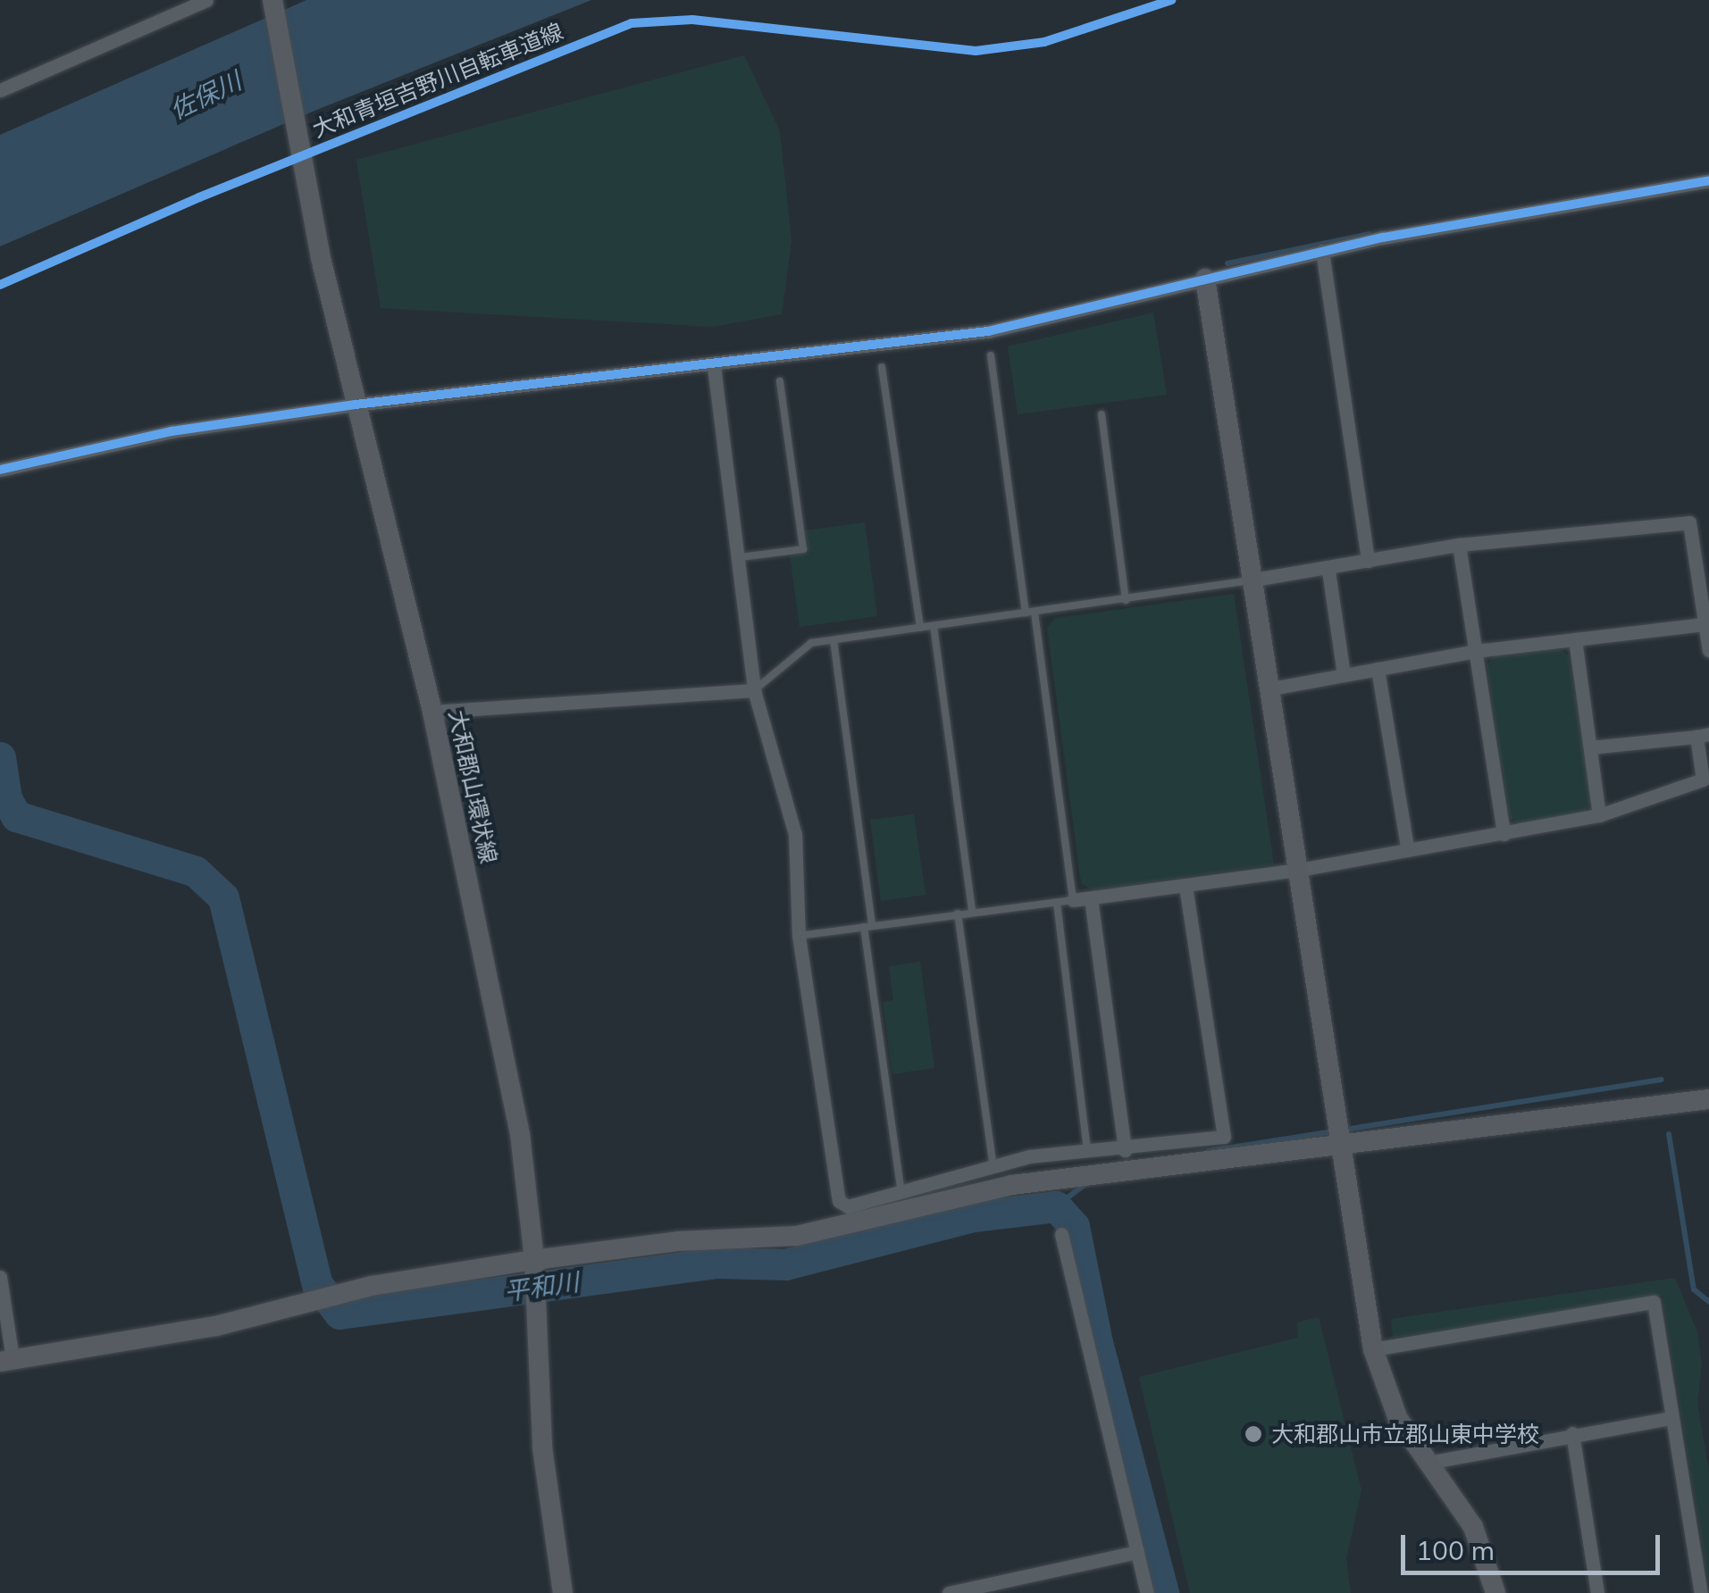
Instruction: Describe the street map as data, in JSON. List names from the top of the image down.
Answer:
{
  "streets": {
    "street": ["大和郡山環状線"],
    "cycle path": ["大和青垣吉野川自転車道線"]
  },
  "water": ["佐保川", "平和川"],
  "places": ["大和郡山市立郡山東中学校"],
  "scale_bar": "100 m"
}
